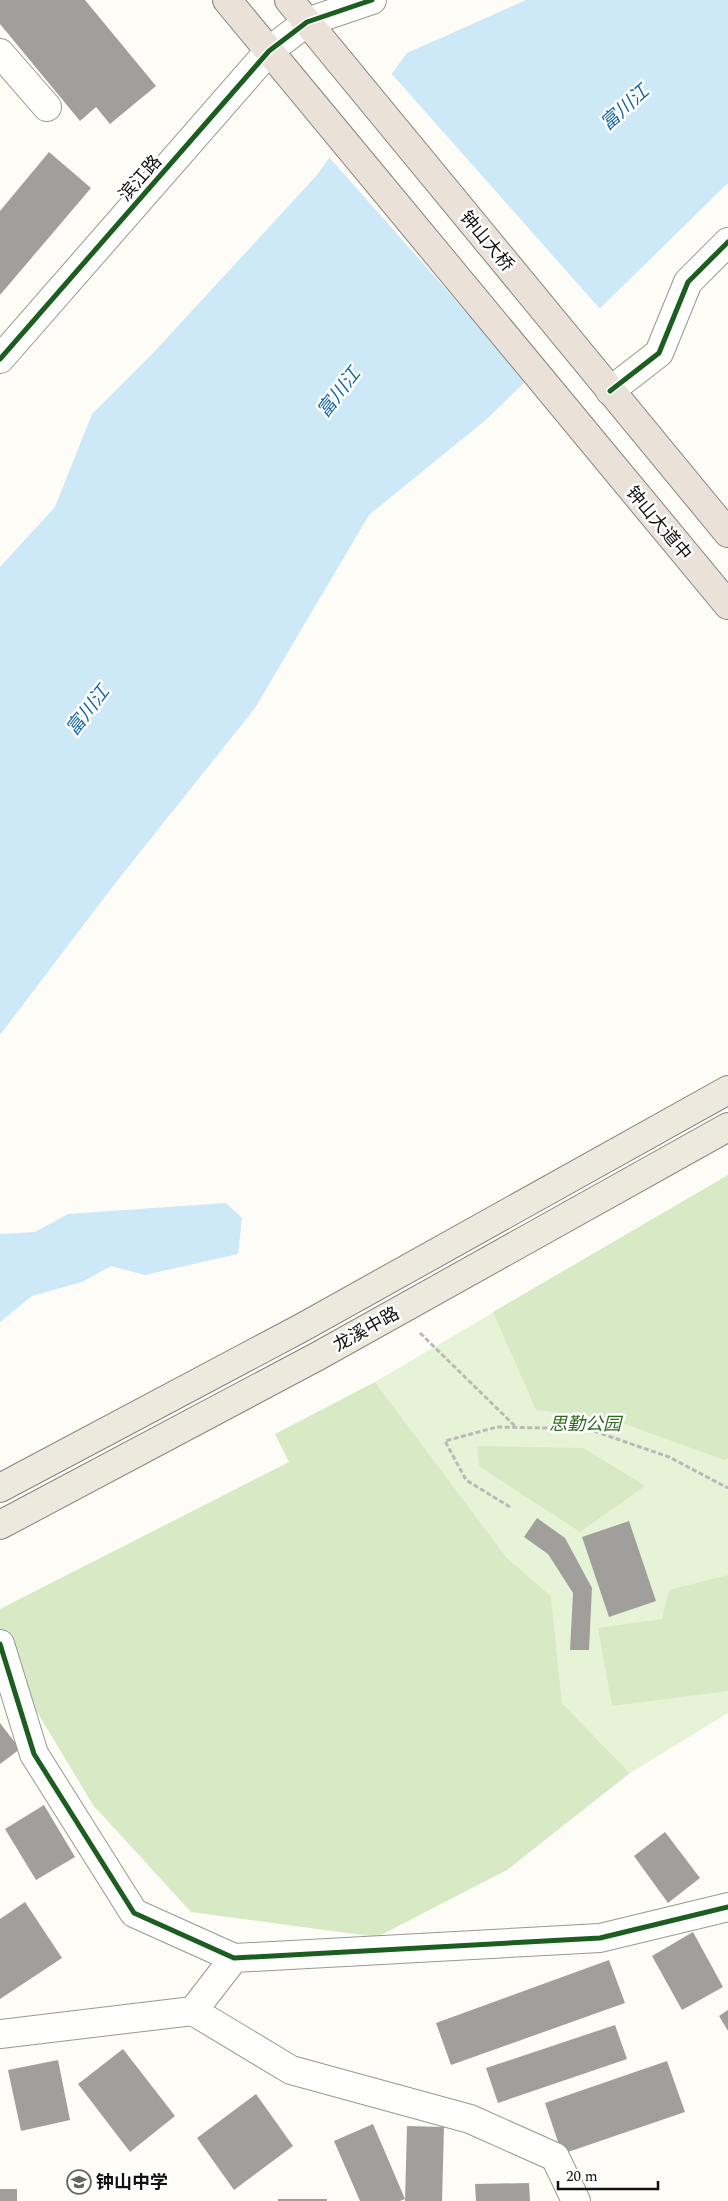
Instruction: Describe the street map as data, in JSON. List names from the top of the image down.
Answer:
{
  "streets": {
    "highway": ["钟山大桥", "钟山大道中"],
    "main road": ["龙溪中路"],
    "street": ["滨江路"]
  },
  "crossings": [
    ["滨江路", "钟山大桥"],
    ["滨江路", "钟山大道中"]
  ],
  "water": ["富川江"],
  "parks": ["思勤公园"],
  "places": {
    "school or university": ["钟山中学"]
  },
  "scale_bar": "20 m"
}
